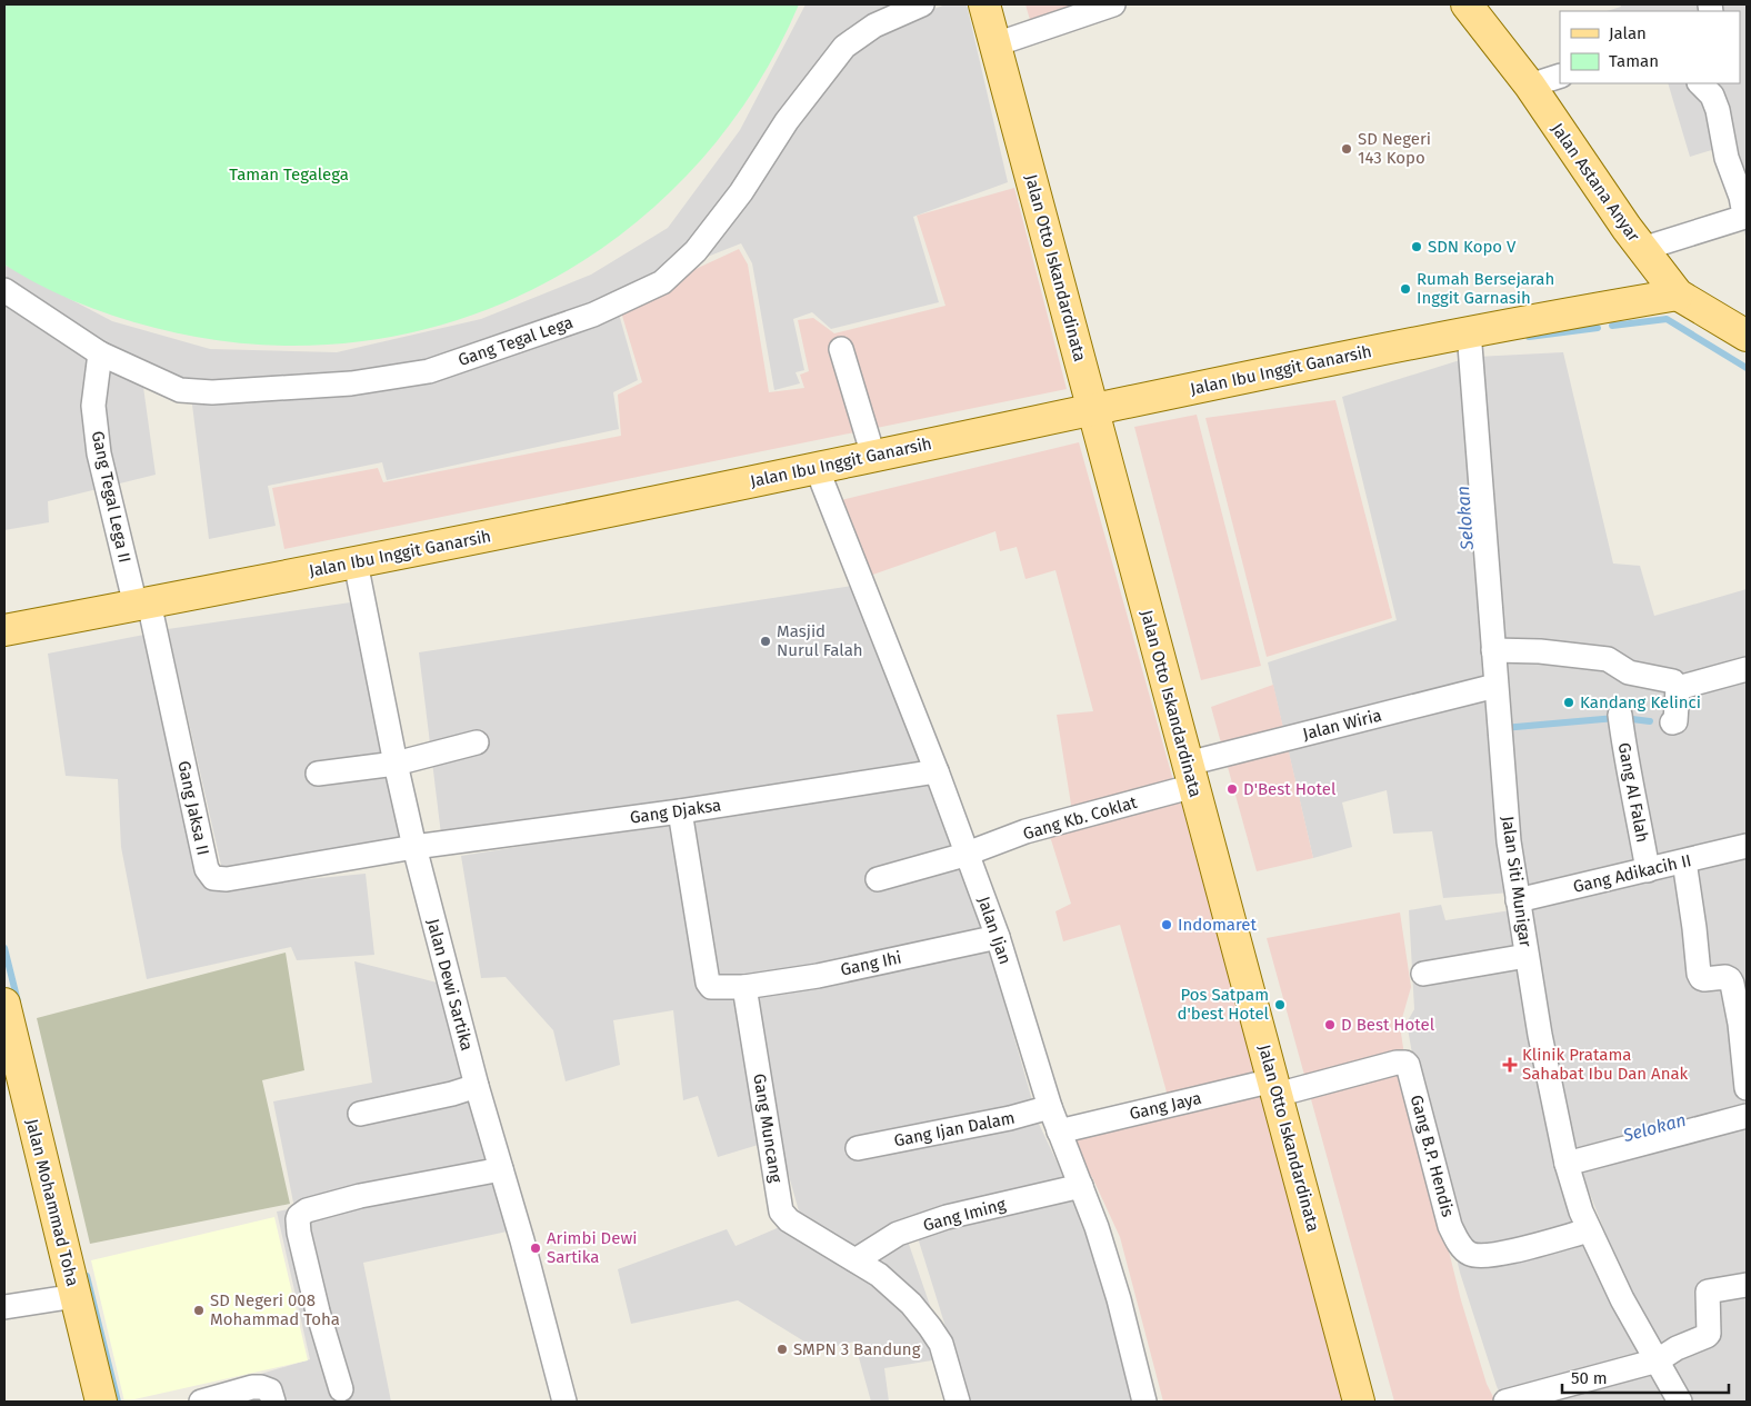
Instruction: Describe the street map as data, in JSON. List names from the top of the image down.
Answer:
{
  "streets": {
    "main road": [
      "Jalan Astana Anyar",
      "Jalan Otto Iskandardinata",
      "Jalan Ibu Inggit Ganarsih",
      "Jalan Mohammad Toha"
    ],
    "street": [
      "Gang Tegal Lega",
      "Gang Tegal Lega II",
      "Jalan Wiria",
      "Gang Al Falah",
      "Gang Jaksa II",
      "Gang Djaksa",
      "Gang Kb. Coklat",
      "Gang Adikacih II",
      "Jalan Siti Munigar",
      "Jalan Ijan",
      "Gang Ihi",
      "Jalan Dewi Sartika",
      "Gang Jaya",
      "Gang Muncang",
      "Gang Ijan Dalam",
      "Gang B.P. Hendis",
      "Gang Iming"
    ]
  },
  "crossings": [
    ["Jalan Astana Anyar", "Jalan Ibu Inggit Ganarsih"],
    ["Jalan Otto Iskandardinata", "Jalan Ibu Inggit Ganarsih"],
    ["Jalan Otto Iskandardinata", "Jalan Wiria"],
    ["Jalan Otto Iskandardinata", "Gang Kb. Coklat"],
    ["Jalan Otto Iskandardinata", "Gang Jaya"],
    ["Jalan Otto Iskandardinata", "Gang B.P. Hendis"],
    ["Gang Tegal Lega", "Gang Tegal Lega II"],
    ["Jalan Ibu Inggit Ganarsih", "Gang Tegal Lega II"],
    ["Jalan Ibu Inggit Ganarsih", "Gang Jaksa II"],
    ["Jalan Ibu Inggit Ganarsih", "Jalan Siti Munigar"],
    ["Jalan Ibu Inggit Ganarsih", "Jalan Ijan"],
    ["Jalan Ibu Inggit Ganarsih", "Jalan Dewi Sartika"],
    ["Gang Tegal Lega II", "Gang Jaksa II"],
    ["Jalan Wiria", "Gang Kb. Coklat"],
    ["Jalan Wiria", "Jalan Siti Munigar"],
    ["Gang Al Falah", "Gang Adikacih II"],
    ["Gang Jaksa II", "Gang Djaksa"],
    ["Gang Jaksa II", "Jalan Dewi Sartika"],
    ["Gang Djaksa", "Jalan Ijan"],
    ["Gang Djaksa", "Jalan Dewi Sartika"],
    ["Gang Kb. Coklat", "Jalan Ijan"],
    ["Gang Adikacih II", "Jalan Siti Munigar"],
    ["Jalan Siti Munigar", "Gang B.P. Hendis"],
    ["Jalan Ijan", "Gang Ihi"],
    ["Jalan Ijan", "Gang Jaya"],
    ["Jalan Ijan", "Gang Ijan Dalam"],
    ["Jalan Ijan", "Gang Iming"],
    ["Gang Ihi", "Gang Muncang"],
    ["Gang Jaya", "Gang B.P. Hendis"],
    ["Gang Muncang", "Gang Iming"]
  ],
  "water": ["Selokan"],
  "parks": ["Taman Tegalega"],
  "places": {
    "other": [
      "SD Negeri 143 Kopo",
      "SDN Kopo V",
      "Rumah Bersejarah Inggit Garnasih",
      "Masjid Nurul Falah",
      "Kandang Kelinci",
      "D'Best Hotel",
      "Indomaret",
      "Pos Satpam d'best Hotel",
      "D Best Hotel",
      "Arimbi Dewi Sartika",
      "SD Negeri 008 Mohammad Toha",
      "SMPN 3 Bandung"
    ],
    "health": ["Klinik Pratama Sahabat Ibu Dan Anak"]
  },
  "legend": ["Jalan", "Taman"],
  "scale_bar": "50 m"
}
